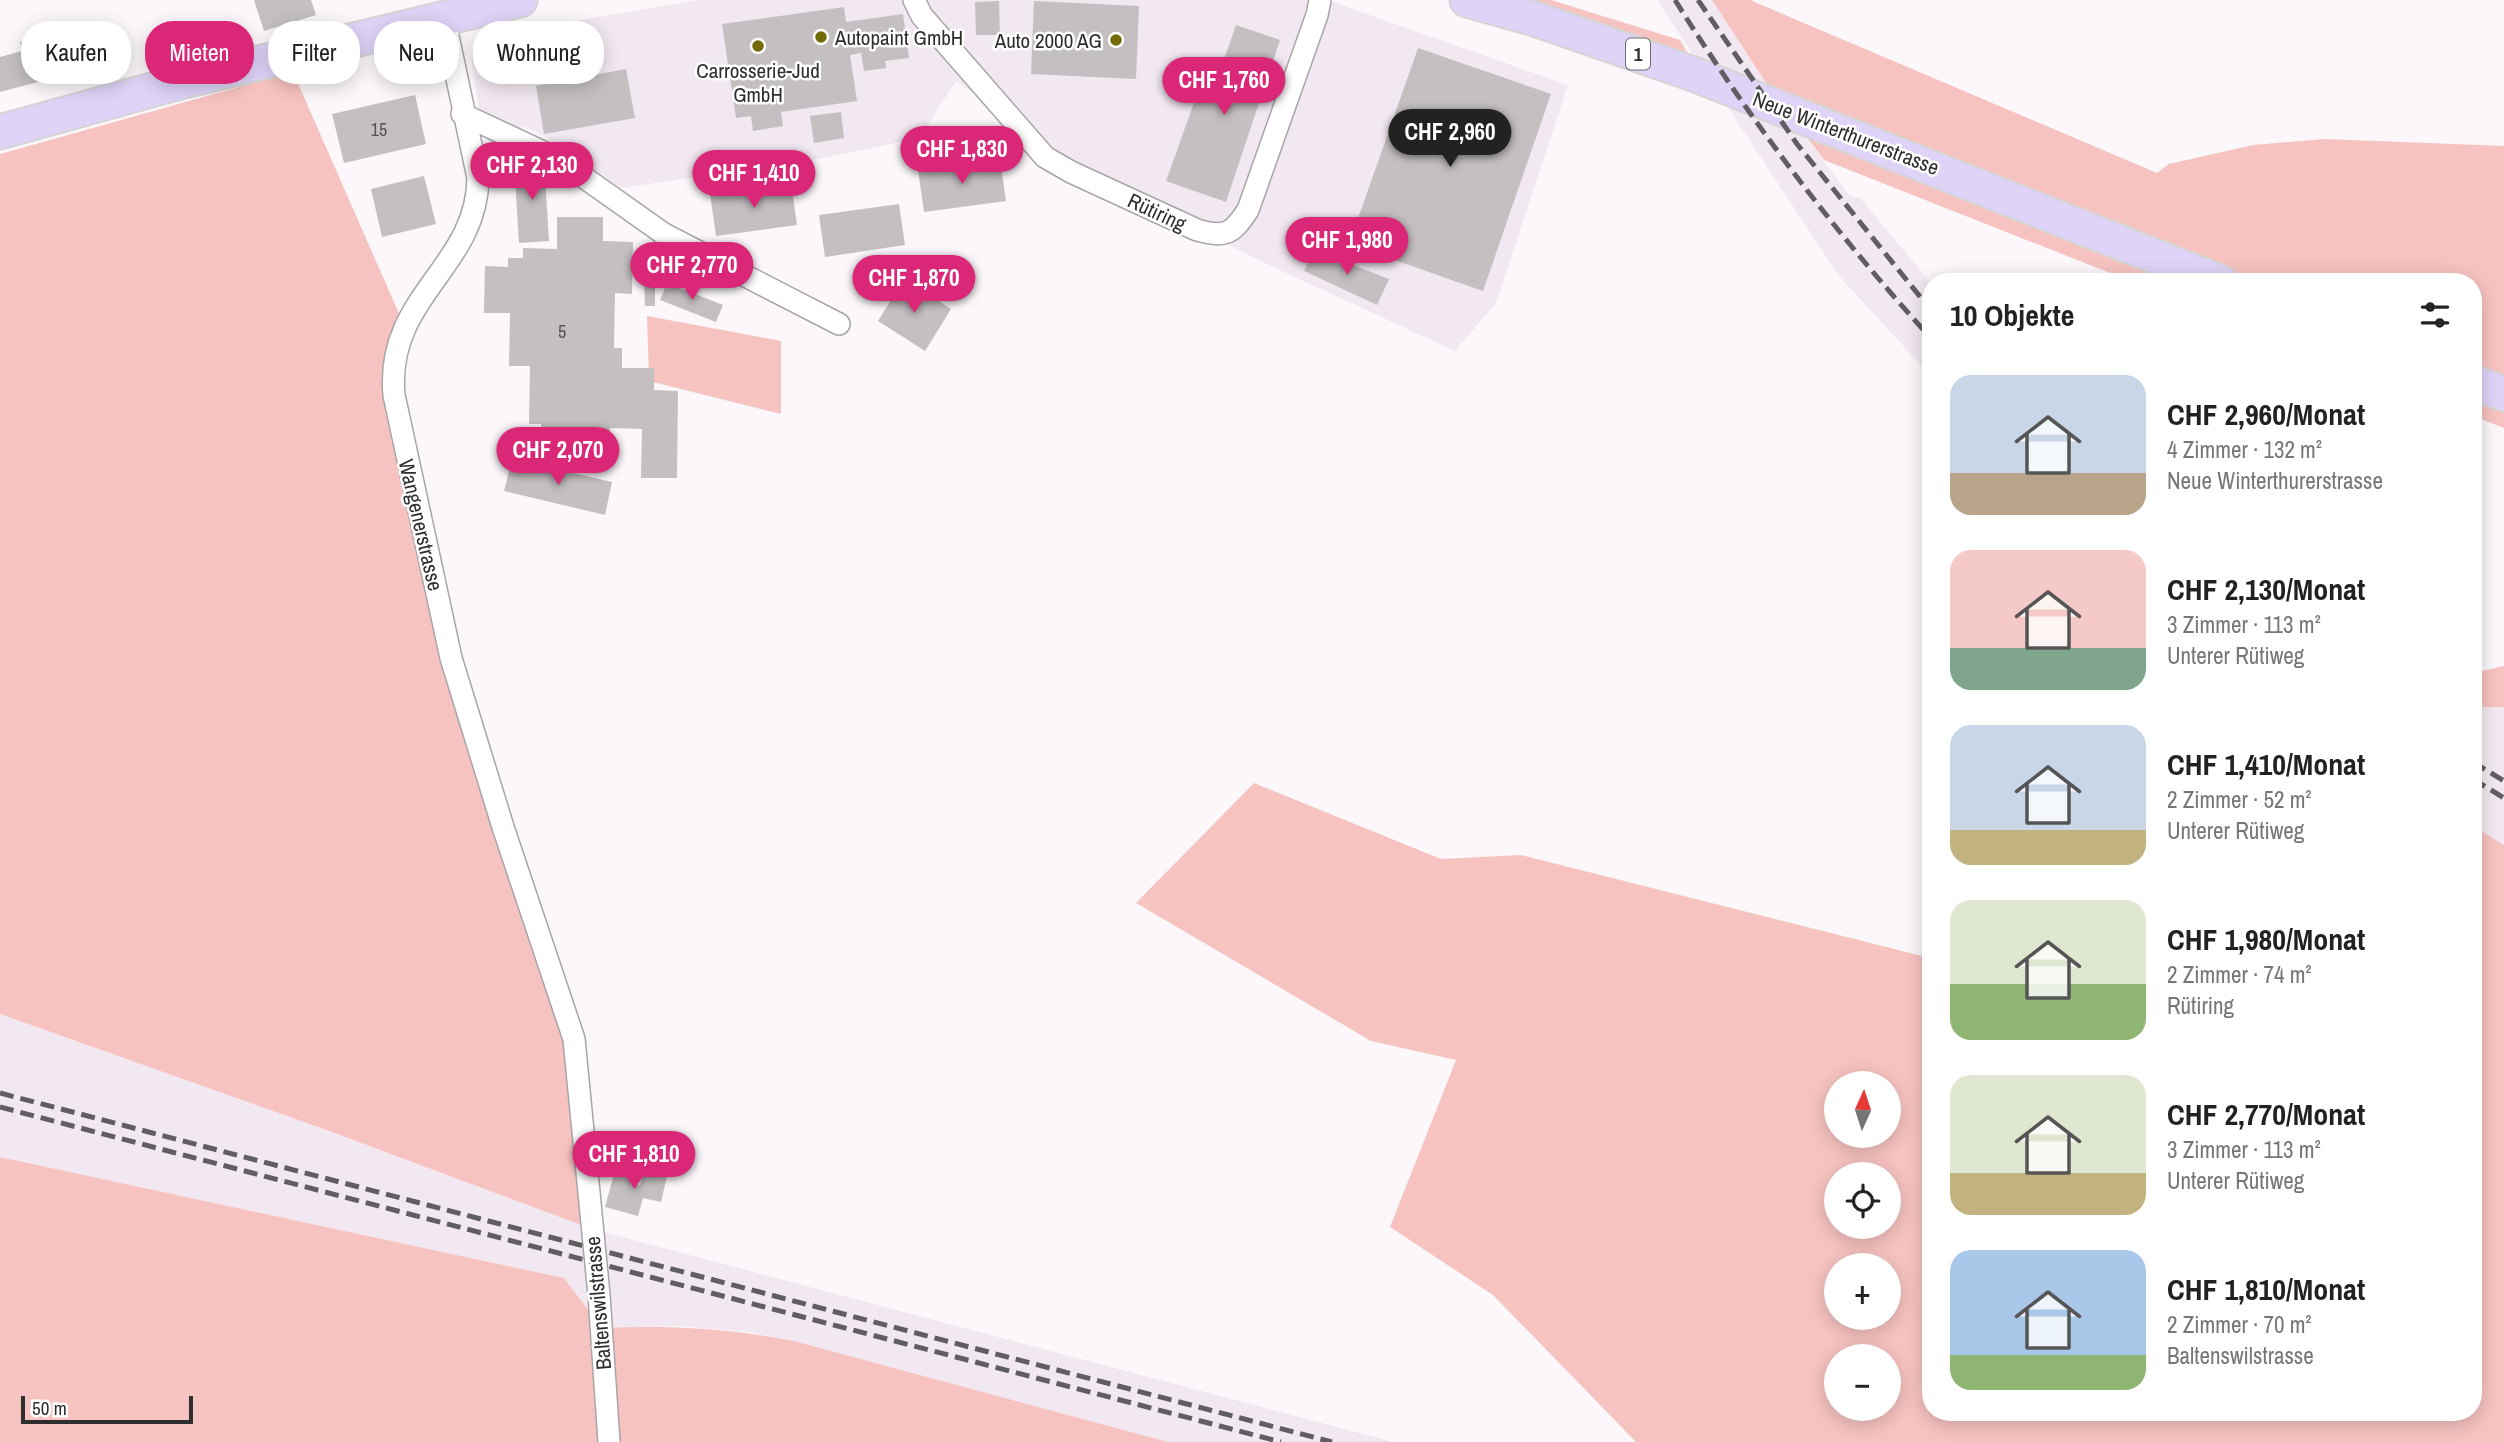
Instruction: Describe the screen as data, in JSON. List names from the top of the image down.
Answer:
{
  "streets": {
    "main road": ["1", "Neue Winterthurerstrasse"],
    "street": ["Rütiring", "Wangenerstrasse", "Baltenswilstrasse"]
  },
  "crossings": [
    ["Wangenerstrasse", "Baltenswilstrasse"]
  ],
  "places": ["Autopaint GmbH", "Auto 2000 AG", "Carrosserie-Jud GmbH"],
  "house_numbers": ["15", "5"],
  "scale_bar": "50 m",
  "north": "top",
  "page": {
    "chip": [
      "Kaufen",
      "Mieten",
      "Filter",
      "Neu",
      "Wohnung"
    ],
    "price": [
      "CHF 1,760",
      "CHF 2,960",
      "CHF 1,830",
      "CHF 2,130",
      "CHF 1,410",
      "CHF 1,980",
      "CHF 2,770",
      "CHF 1,870",
      "CHF 2,070",
      "CHF 1,810"
    ],
    "heading": "10 Objekte",
    "list": [
      {
        "name": "CHF 2,960/Monat",
        "note": "4 Zimmer · 132 m² · Neue Winterthurerstrasse"
      },
      {
        "name": "CHF 2,130/Monat",
        "note": "3 Zimmer · 113 m² · Unterer Rütiweg"
      },
      {
        "name": "CHF 1,410/Monat",
        "note": "2 Zimmer · 52 m² · Unterer Rütiweg"
      },
      {
        "name": "CHF 1,980/Monat",
        "note": "2 Zimmer · 74 m² · Rütiring"
      },
      {
        "name": "CHF 2,770/Monat",
        "note": "3 Zimmer · 113 m² · Unterer Rütiweg"
      },
      {
        "name": "CHF 1,810/Monat",
        "note": "2 Zimmer · 70 m² · Baltenswilstrasse"
      }
    ],
    "map_buttons": ["+", "−"],
    "scale": "50 m"
  }
}
